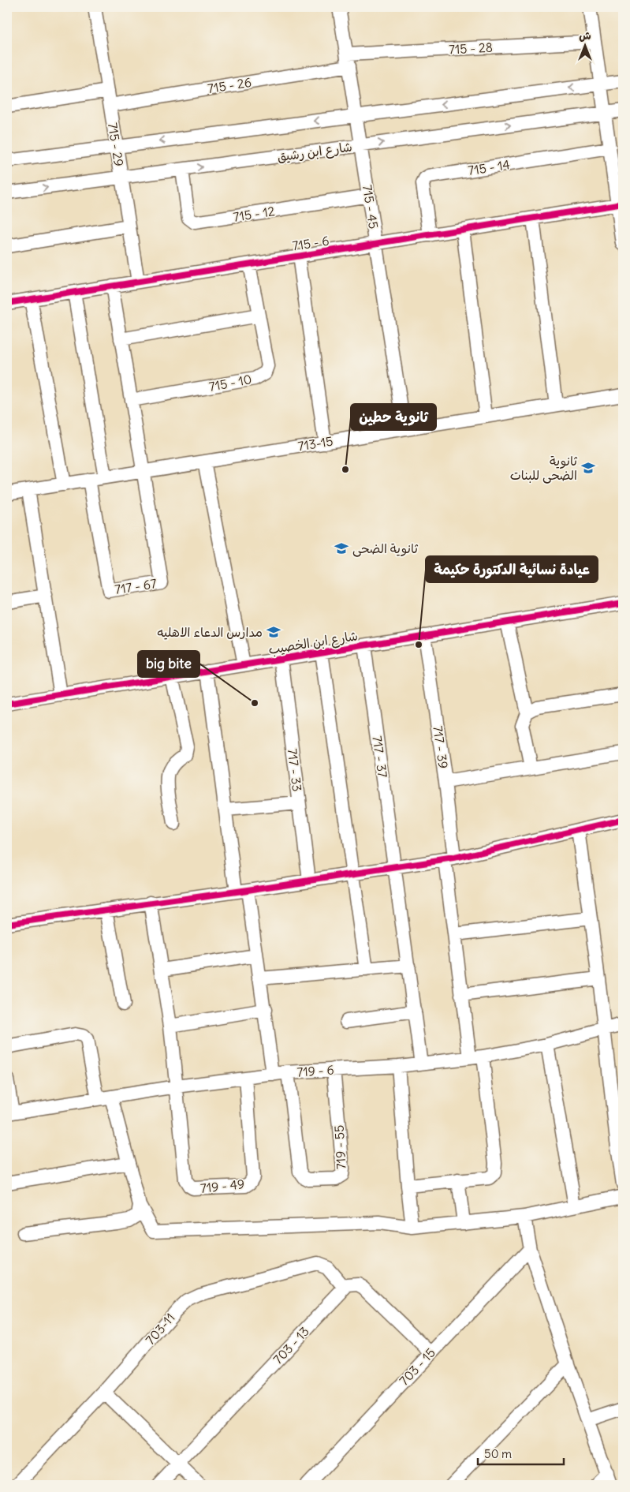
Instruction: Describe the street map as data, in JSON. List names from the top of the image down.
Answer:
{
  "streets": {
    "street": [
      "715 - 28",
      "715 - 26",
      "715 - 29",
      "شارع ابن رشيق",
      "715 - 14",
      "715 - 45",
      "715 - 12",
      "715 - 6",
      "715 - 10",
      "713-15",
      "717 - 67",
      "شارع ابن الخصيب",
      "717 - 39",
      "717 - 37",
      "717 - 33",
      "719 - 6",
      "719 - 55",
      "719 - 49",
      "703-11",
      "703 - 13",
      "703 - 15"
    ]
  },
  "crossings": [
    ["715 - 28", "715 - 26"],
    ["715 - 28", "715 - 45"],
    ["715 - 26", "715 - 29"],
    ["715 - 26", "715 - 45"],
    ["715 - 29", "شارع ابن رشيق"],
    ["715 - 29", "715 - 6"],
    ["شارع ابن رشيق", "715 - 45"],
    ["شارع ابن رشيق", "715 - 12"],
    ["715 - 14", "715 - 6"],
    ["715 - 45", "715 - 12"],
    ["715 - 45", "715 - 6"],
    ["715 - 45", "713-15"],
    ["715 - 6", "715 - 10"],
    ["713-15", "717 - 67"],
    ["شارع ابن الخصيب", "717 - 39"],
    ["شارع ابن الخصيب", "717 - 37"],
    ["شارع ابن الخصيب", "717 - 33"],
    ["717 - 39", "719 - 6"],
    ["717 - 37", "719 - 6"],
    ["719 - 6", "719 - 55"],
    ["719 - 6", "719 - 49"],
    ["703-11", "703 - 13"]
  ],
  "places": {
    "school or university": ["ثانوية الضحى للبنات", "ثانوية الضحى", "مدارس الدعاء الاهليه"],
    "other": ["ثانوية حطين", "عيادة نسائية الدكتورة حكيمة", "big bite"]
  },
  "scale_bar": "50 m",
  "north": "top"
}
